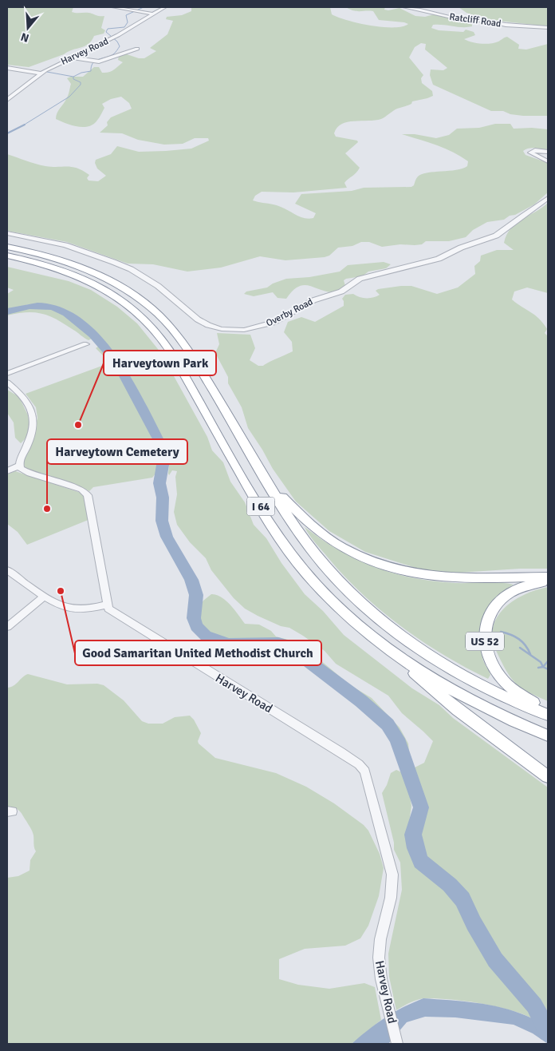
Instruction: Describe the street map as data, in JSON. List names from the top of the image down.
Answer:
{
  "streets": {
    "highway": ["I 64", "US 52"],
    "street": ["Ratcliff Road", "Harvey Road", "Overby Road"]
  },
  "places": ["Harveytown Park", "Harveytown Cemetery", "Good Samaritan United Methodist Church"],
  "north": "bottom"
}
